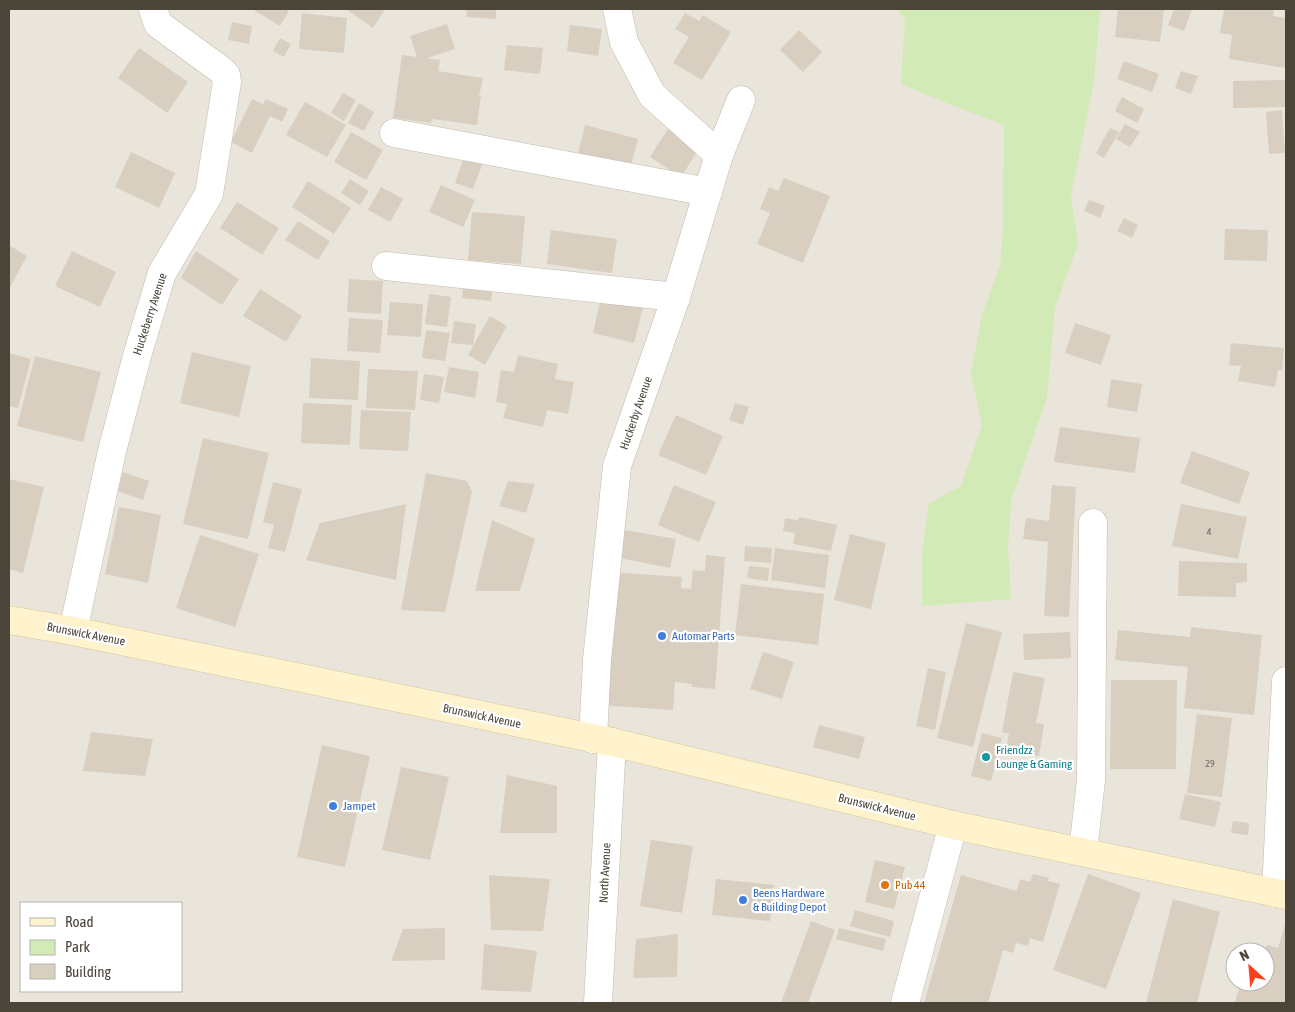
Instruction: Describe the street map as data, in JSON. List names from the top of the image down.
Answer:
{
  "streets": {
    "main road": ["Brunswick Avenue"],
    "street": ["Huckeberry Avenue", "Huckerby Avenue", "North Avenue"]
  },
  "crossings": [
    ["Huckeberry Avenue", "Brunswick Avenue"],
    ["Huckerby Avenue", "Brunswick Avenue"],
    ["Huckerby Avenue", "North Avenue"],
    ["Brunswick Avenue", "North Avenue"]
  ],
  "places": [
    "Automar Parts",
    "Friendzz Lounge & Gaming",
    "Jampet",
    "Pub 44",
    "Beens Hardware & Building Depot"
  ],
  "house_numbers": ["4", "29"],
  "legend": ["Road", "Park", "Building"],
  "north": "top left"
}
